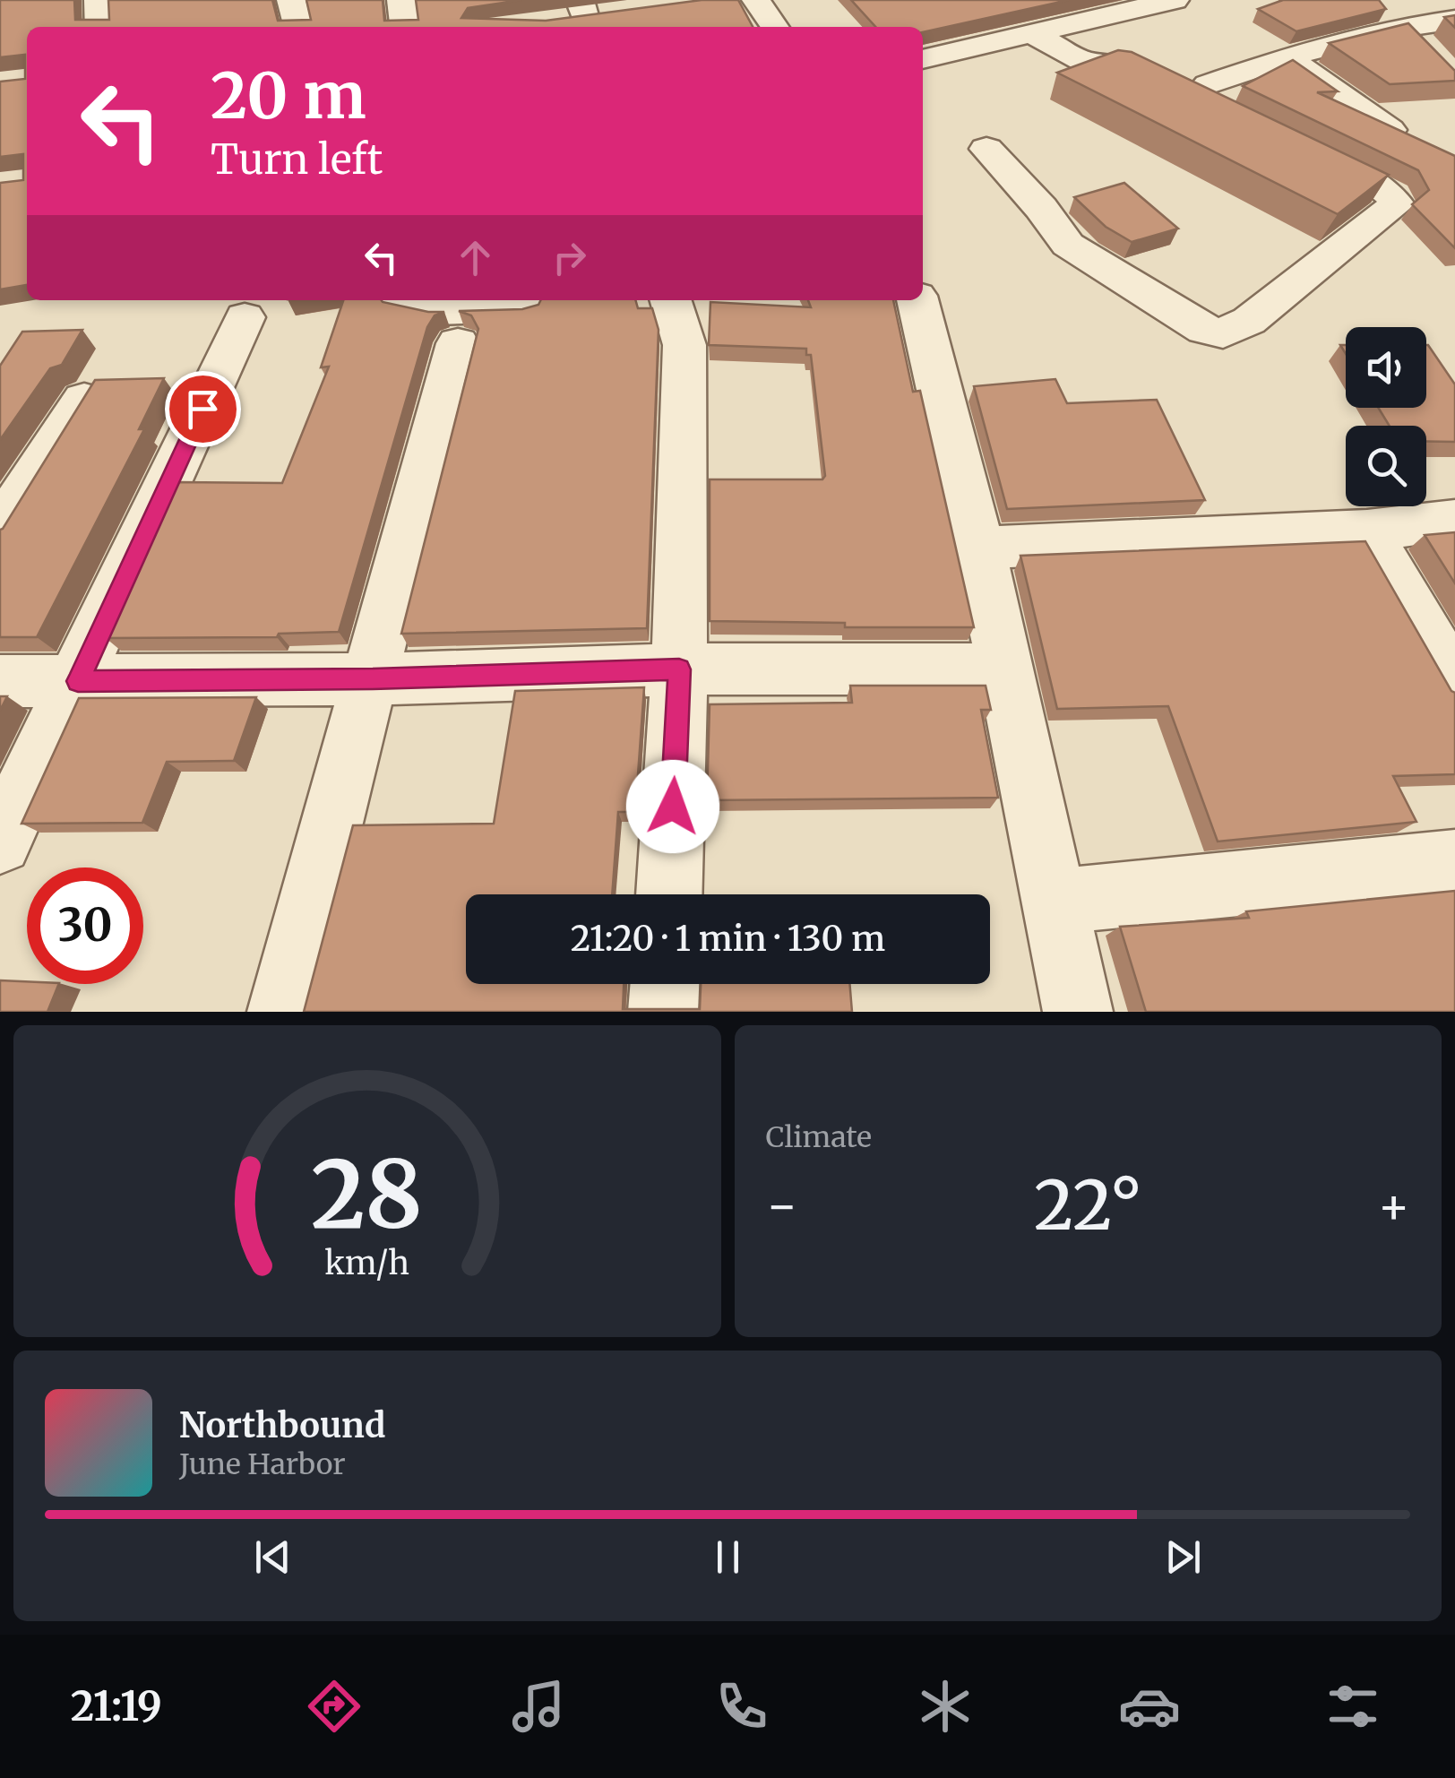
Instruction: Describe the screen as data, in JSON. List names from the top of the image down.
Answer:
{
  "page": {
    "turn": ["20 m", "Turn left"],
    "limit": "30",
    "trip": "21:20 · 1 min · 130 m",
    "tile": "Climate",
    "heat": ["−", "22°", "+"],
    "song": ["Northbound", "June Harbor"],
    "tabs": "21:19",
    "gauge": ["28", "km/h"]
  }
}
